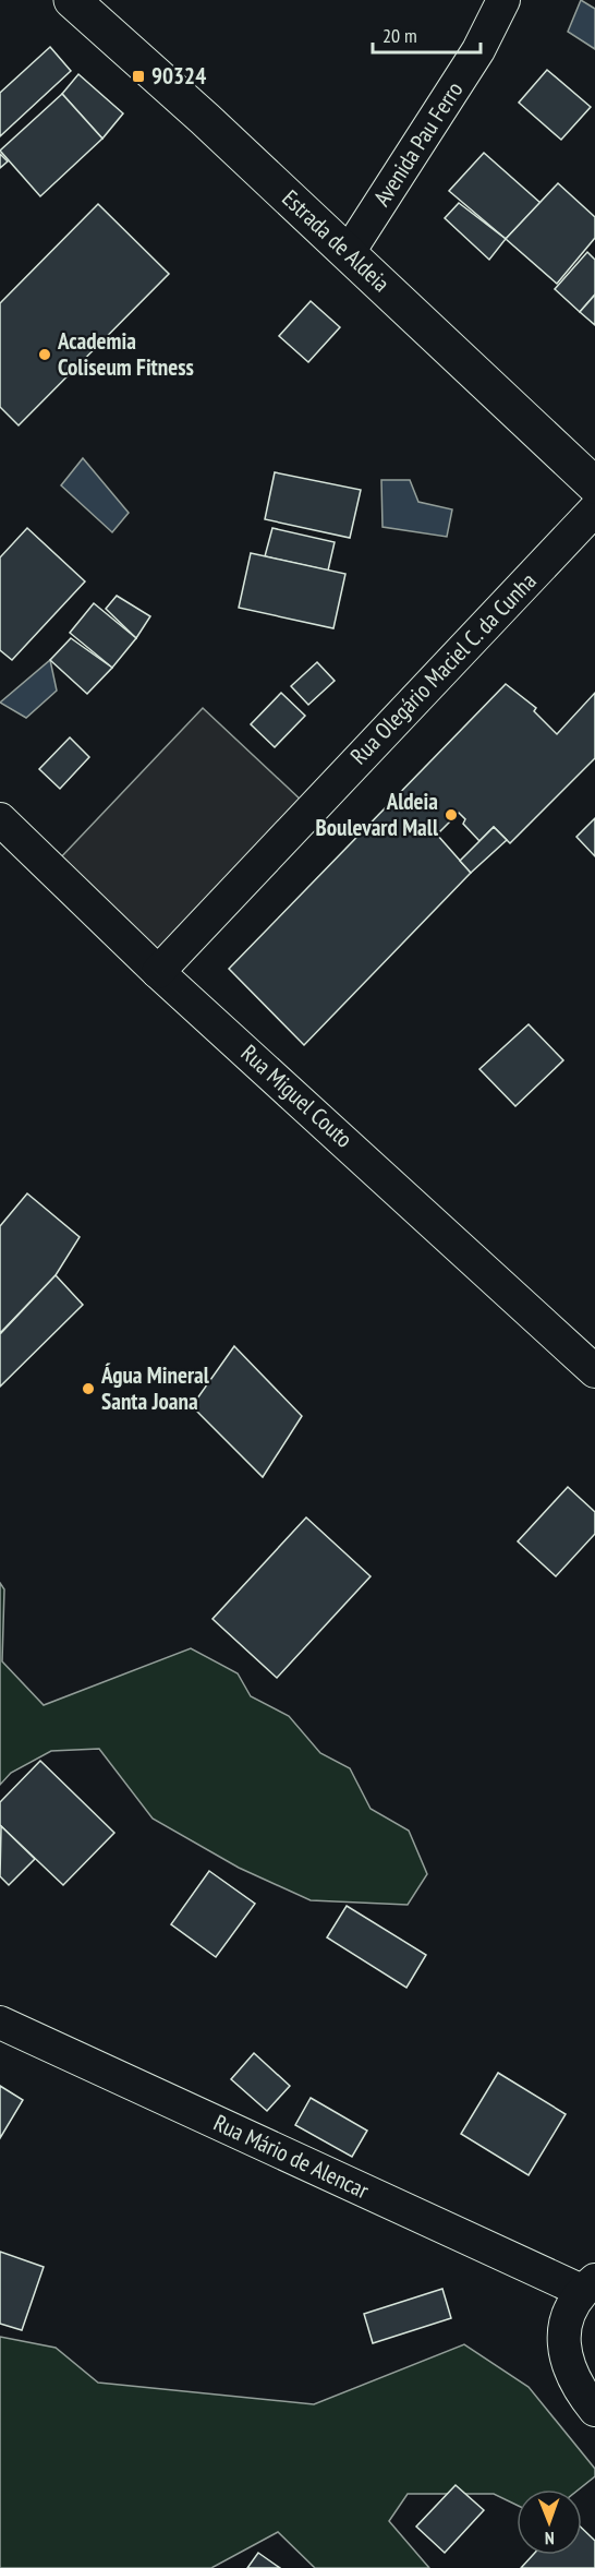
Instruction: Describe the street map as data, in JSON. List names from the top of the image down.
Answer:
{
  "streets": {
    "main road": ["Estrada de Aldeia"],
    "street": [
      "Avenida Pau Ferro",
      "Rua Olegário Maciel C. da Cunha",
      "Rua Miguel Couto",
      "Rua Mário de Alencar"
    ]
  },
  "crossings": [
    ["Avenida Pau Ferro", "Estrada de Aldeia"],
    ["Rua Olegário Maciel C. da Cunha", "Rua Miguel Couto"]
  ],
  "places": {
    "transit": ["90324"],
    "other": ["Academia Coliseum Fitness", "Aldeia Boulevard Mall", "Água Mineral Santa Joana"]
  },
  "scale_bar": "20 m",
  "north": "bottom"
}
